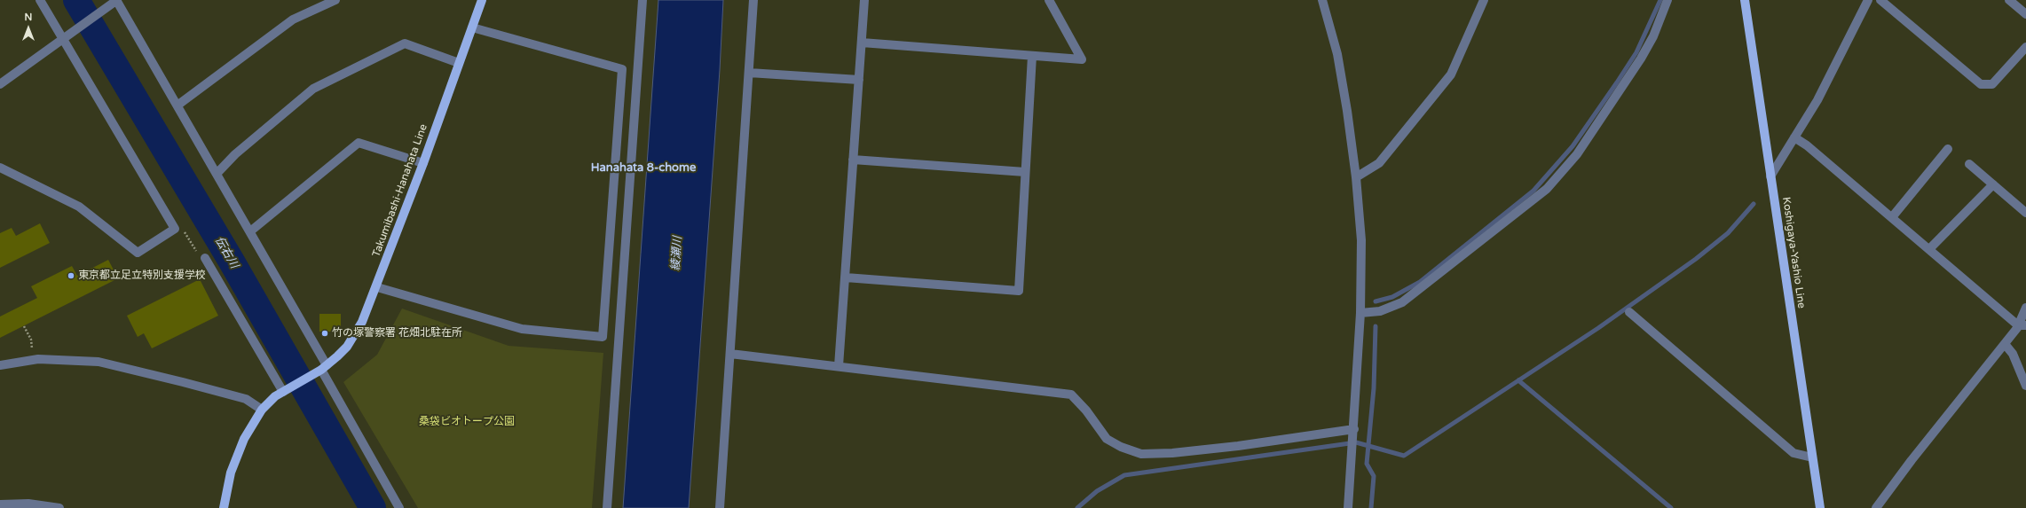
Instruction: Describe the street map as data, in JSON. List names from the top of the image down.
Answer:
{
  "streets": {
    "main road": ["Takumibashi-Hanahata Line", "Koshigaya-Yashio Line"]
  },
  "districts": ["Hanahata 8-chome"],
  "water": ["伝右川", "綾瀬川"],
  "parks": ["桑袋ビオトープ公園"],
  "places": ["東京都立足立特別支援学校", "竹の塚警察署 花畑北駐在所"],
  "north": "top"
}
